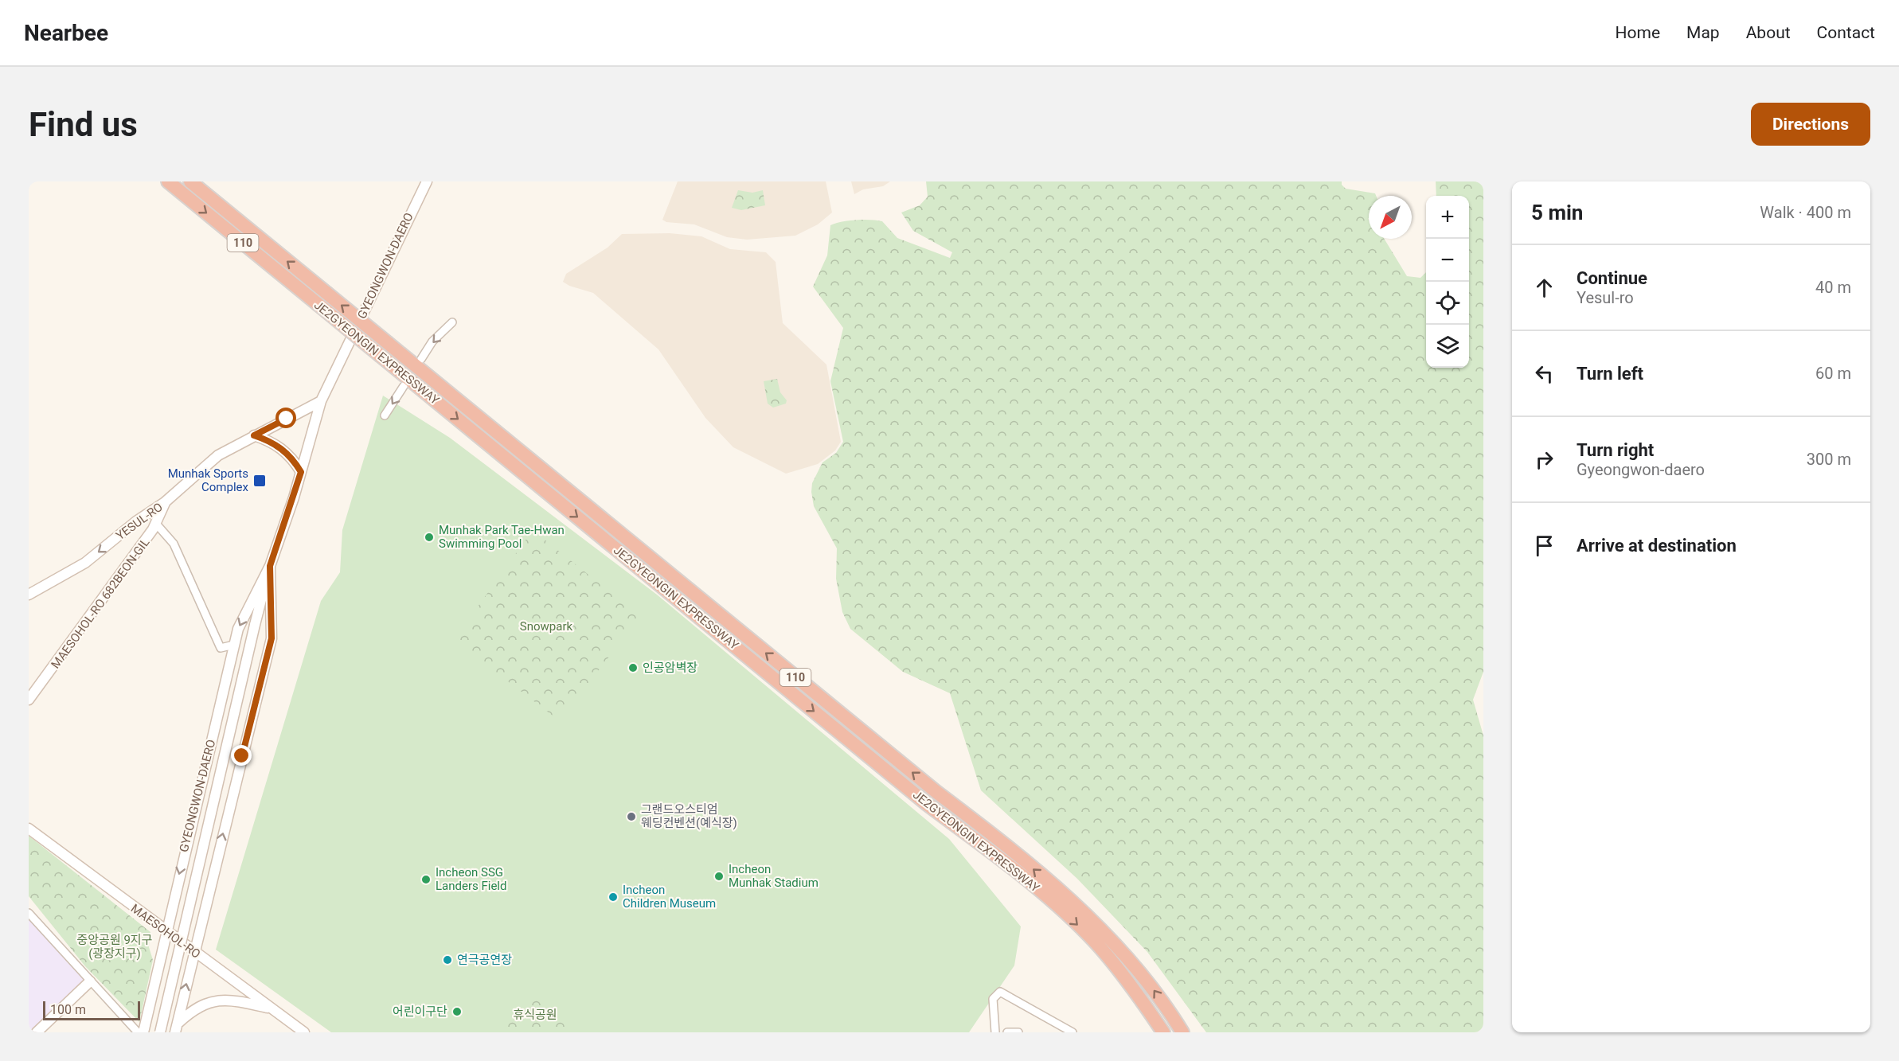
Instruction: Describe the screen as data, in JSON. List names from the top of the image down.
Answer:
{
  "streets": {
    "highway": ["110", "JE2GYEONGIN EXPRESSWAY"],
    "main road": [
      "GYEONGWON-DAERO",
      "YESUL-RO",
      "MAESOHOL-RO 682BEON-GIL",
      "MAESOHOL-RO"
    ]
  },
  "crossings": [
    ["GYEONGWON-DAERO", "YESUL-RO"],
    ["GYEONGWON-DAERO", "MAESOHOL-RO"],
    ["YESUL-RO", "MAESOHOL-RO 682BEON-GIL"]
  ],
  "one_way": ["YESUL-RO"],
  "parks": ["Snowpark", "중앙공원 9지구 (광장지구)", "휴식공원"],
  "places": {
    "transit": ["Munhak Sports Complex"],
    "other": [
      "Munhak Park Tae-Hwan Swimming Pool",
      "인공암벽장",
      "그랜드오스티엄 웨딩컨벤션(예식장)",
      "Incheon Munhak Stadium",
      "Incheon SSG Landers Field",
      "Incheon Children Museum",
      "연극공연장",
      "어린이구단"
    ]
  },
  "scale_bar": "100 m",
  "north": "bottom left",
  "page": {
    "header": "Nearbee",
    "nav": [
      "Home",
      "Map",
      "About",
      "Contact"
    ],
    "buttons": "Directions",
    "title": "Find us",
    "heading": ["5 min", "Walk · 400 m"],
    "map_buttons": ["+", "−"],
    "list": [
      ["Continue", "Yesul-ro", "40 m"],
      ["Turn left", "60 m"],
      ["Turn right", "Gyeongwon-daero", "300 m"],
      "Arrive at destination"
    ],
    "scale": "100 m"
  }
}
